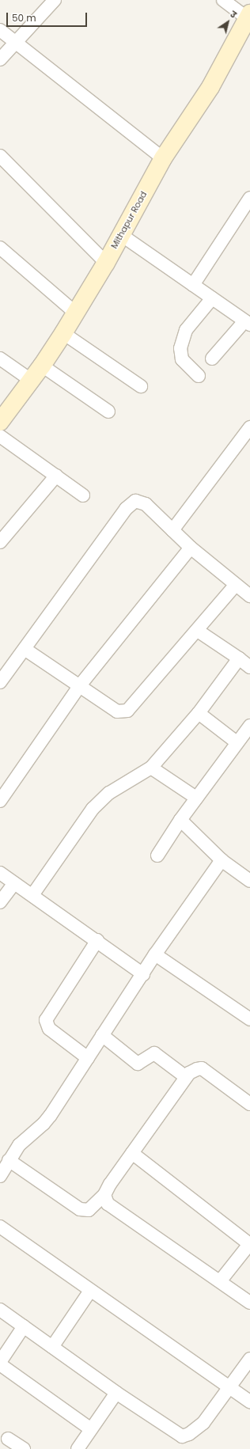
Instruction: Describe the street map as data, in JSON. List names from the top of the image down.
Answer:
{
  "streets": {
    "street": ["Mithapur Road"]
  },
  "scale_bar": "50 m",
  "north": "top right"
}
